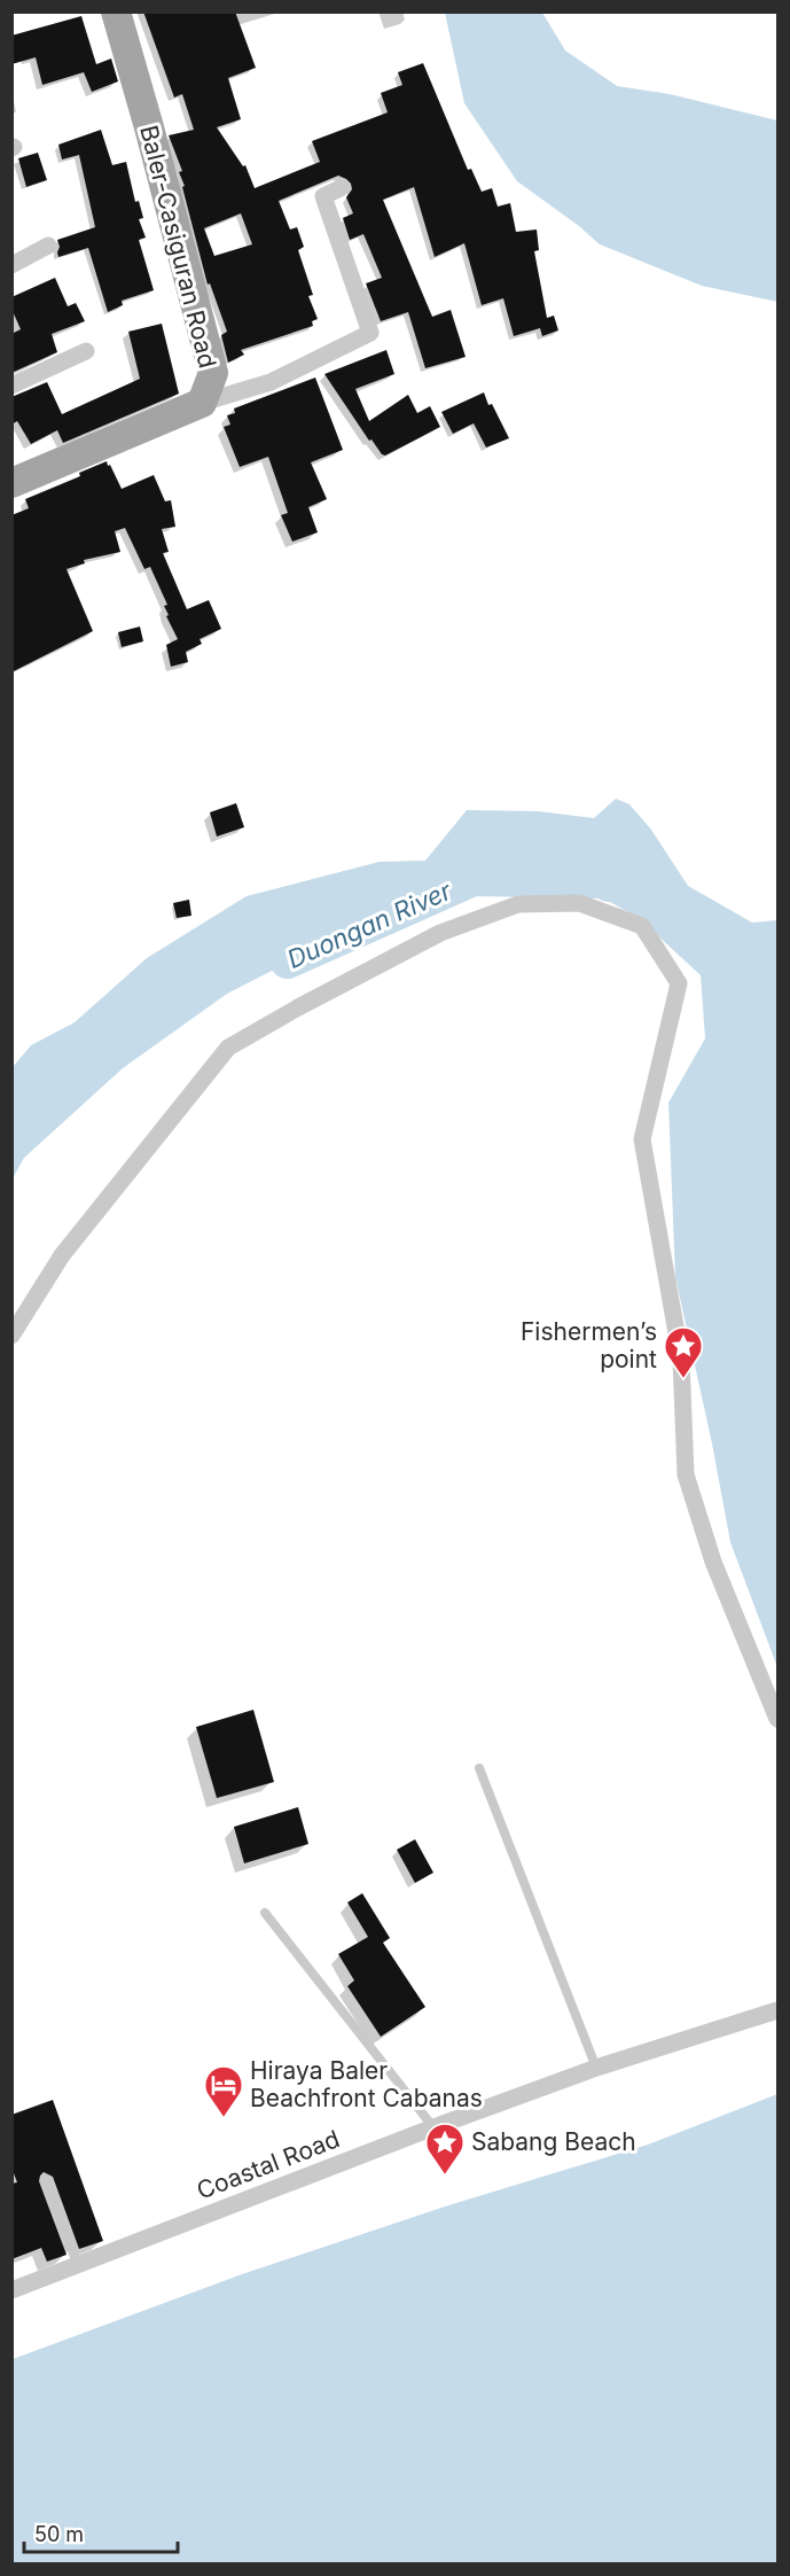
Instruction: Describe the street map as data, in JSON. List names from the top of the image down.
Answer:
{
  "streets": {
    "main road": ["Baler-Casiguran Road"],
    "street": ["Coastal Road"]
  },
  "water": ["Duongan River"],
  "places": {
    "place": ["Fishermen’s point", "Sabang Beach"],
    "hotel": ["Hiraya Baler Beachfront Cabanas"]
  },
  "scale_bar": "50 m"
}
